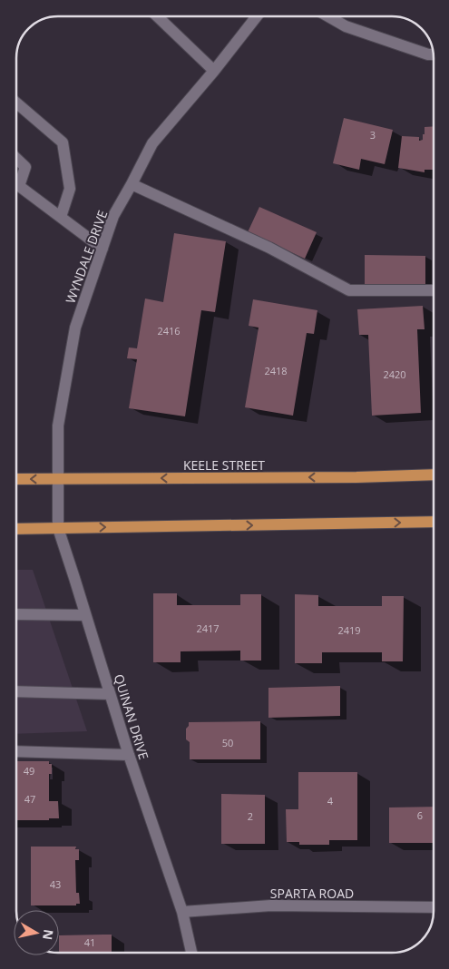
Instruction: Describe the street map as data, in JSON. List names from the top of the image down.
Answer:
{
  "streets": {
    "main road": ["KEELE STREET"],
    "street": ["WYNDALE DRIVE", "QUINAN DRIVE", "SPARTA ROAD"]
  },
  "crossings": [
    ["WYNDALE DRIVE", "KEELE STREET"],
    ["WYNDALE DRIVE", "QUINAN DRIVE"],
    ["KEELE STREET", "QUINAN DRIVE"],
    ["QUINAN DRIVE", "SPARTA ROAD"]
  ],
  "house_numbers": [
    "3",
    "2416",
    "2418",
    "2420",
    "2417",
    "2419",
    "50",
    "49",
    "47",
    "4",
    "6",
    "2",
    "43",
    "41"
  ],
  "north": "right"
}
